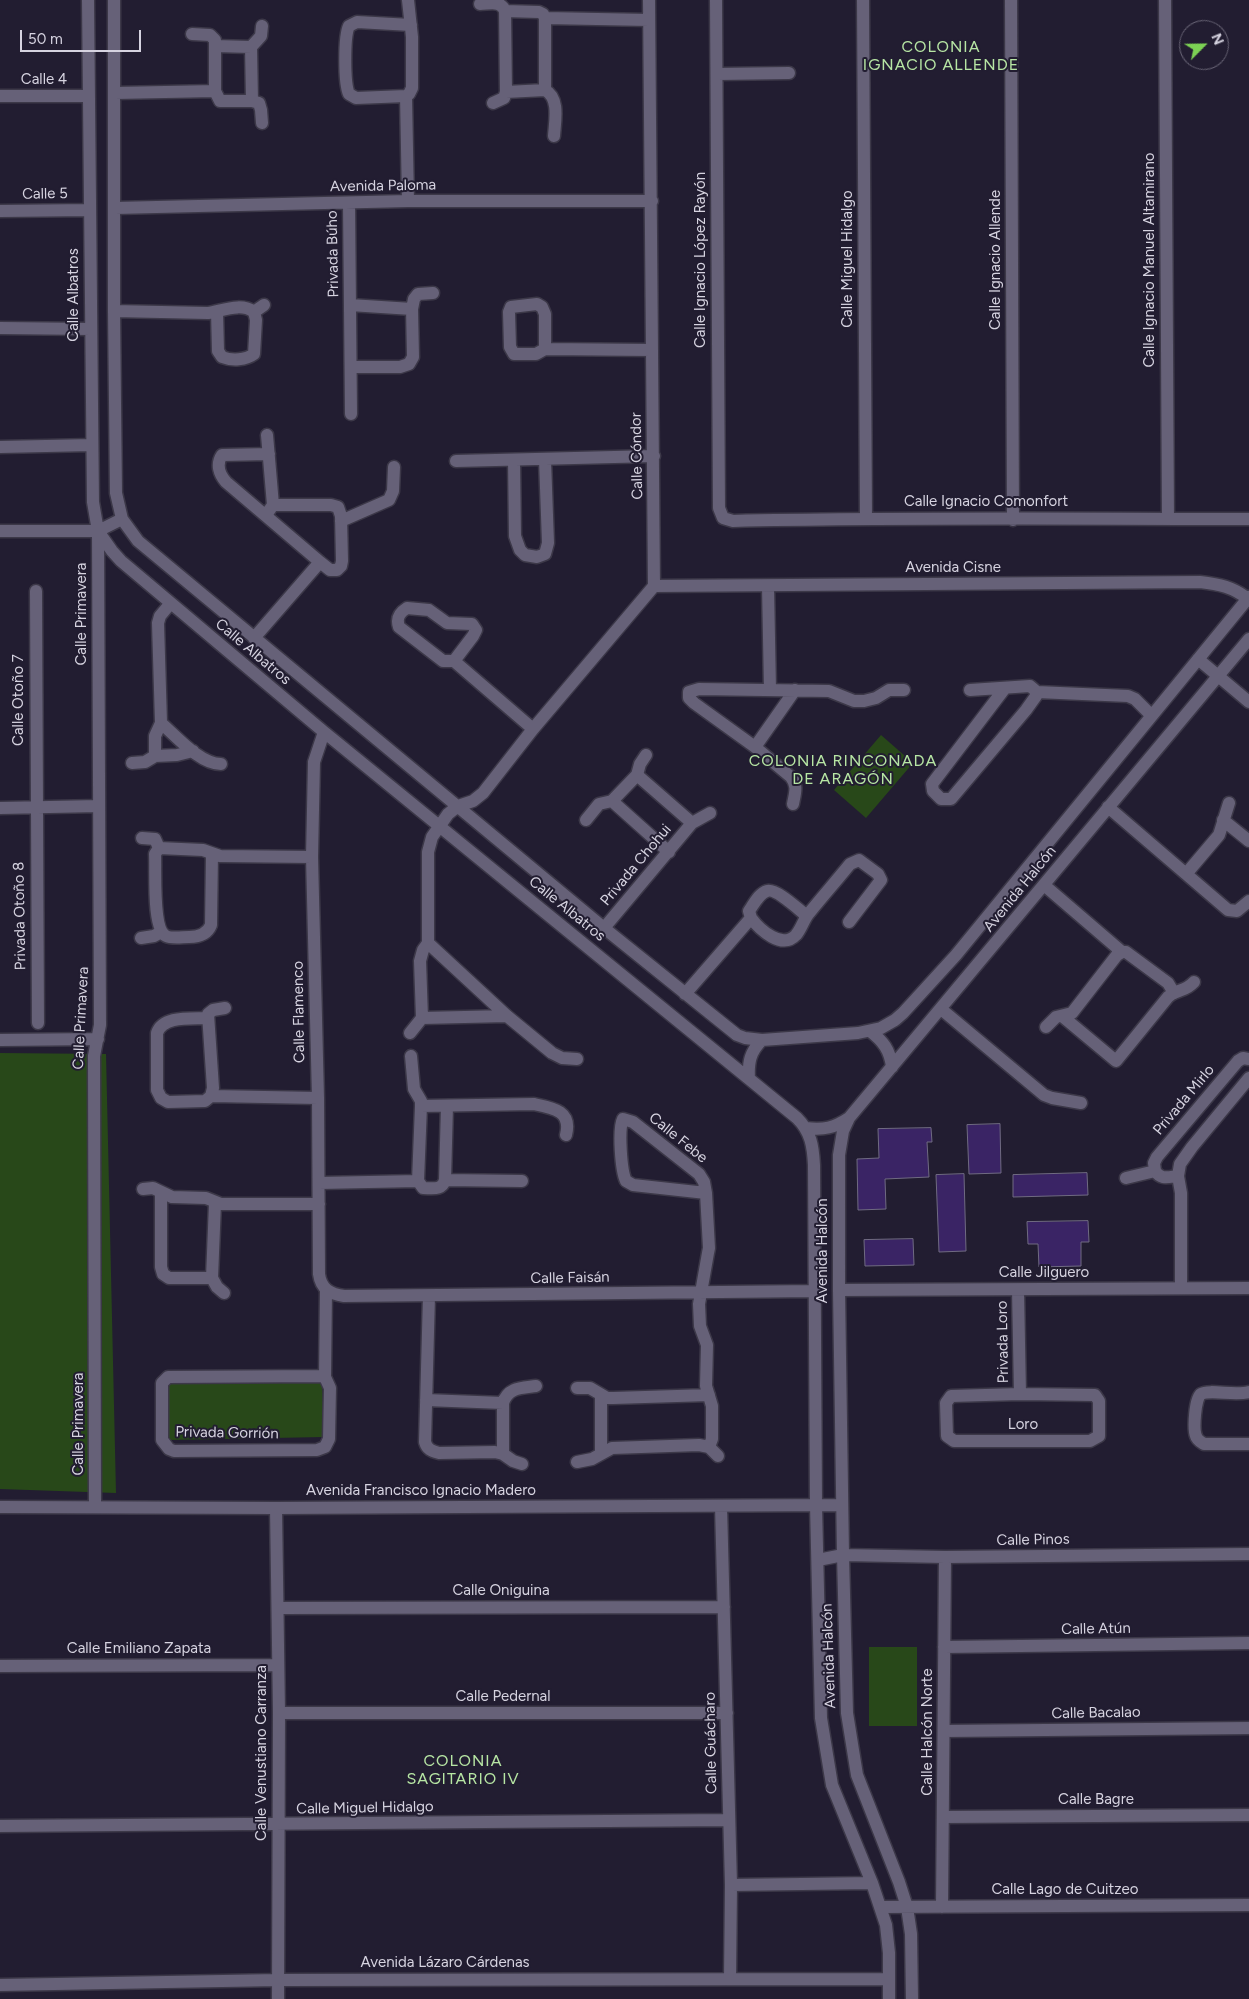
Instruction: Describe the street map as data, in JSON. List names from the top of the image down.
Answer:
{
  "streets": {
    "street": [
      "Calle 4",
      "Avenida Paloma",
      "Calle 5",
      "Privada Búho",
      "Calle Miguel Hidalgo",
      "Calle Ignacio López Rayón",
      "Calle Ignacio Allende",
      "Calle Ignacio Manuel Altamirano",
      "Calle Albatros",
      "Calle Cóndor",
      "Calle Ignacio Comonfort",
      "Avenida Cisne",
      "Calle Primavera",
      "Calle Otoño 7",
      "Privada Chohui",
      "Avenida Halcón",
      "Privada Otoño 8",
      "Calle Flamenco",
      "Privada Mirlo",
      "Calle Febe",
      "Calle Jilguero",
      "Calle Faisán",
      "Privada Loro",
      "Loro",
      "Privada Gorrión",
      "Avenida Francisco Ignacio Madero",
      "Calle Pinos",
      "Calle Oniguina",
      "Calle Atún",
      "Calle Emiliano Zapata",
      "Calle Pedernal",
      "Calle Bacalao",
      "Calle Halcón Norte",
      "Calle Guácharo",
      "Calle Venustiano Carranza",
      "Calle Bagre",
      "Calle Lago de Cuitzeo",
      "Avenida Lázaro Cárdenas"
    ]
  },
  "crossings": [
    ["Calle 4", "Calle Albatros"],
    ["Avenida Paloma", "Privada Búho"],
    ["Avenida Paloma", "Calle Albatros"],
    ["Avenida Paloma", "Calle Cóndor"],
    ["Calle 5", "Calle Albatros"],
    ["Calle Miguel Hidalgo", "Calle Ignacio Comonfort"],
    ["Calle Miguel Hidalgo", "Calle Guácharo"],
    ["Calle Miguel Hidalgo", "Calle Venustiano Carranza"],
    ["Calle Ignacio López Rayón", "Calle Ignacio Comonfort"],
    ["Calle Ignacio Allende", "Calle Ignacio Comonfort"],
    ["Calle Ignacio Manuel Altamirano", "Calle Ignacio Comonfort"],
    ["Calle Albatros", "Calle Primavera"],
    ["Calle Albatros", "Privada Chohui"],
    ["Calle Albatros", "Avenida Halcón"],
    ["Calle Albatros", "Calle Flamenco"],
    ["Calle Cóndor", "Avenida Cisne"],
    ["Avenida Cisne", "Avenida Halcón"],
    ["Calle Primavera", "Avenida Francisco Ignacio Madero"],
    ["Calle Otoño 7", "Privada Otoño 8"],
    ["Avenida Halcón", "Calle Jilguero"],
    ["Avenida Halcón", "Calle Faisán"],
    ["Avenida Halcón", "Avenida Francisco Ignacio Madero"],
    ["Avenida Halcón", "Calle Pinos"],
    ["Avenida Halcón", "Calle Lago de Cuitzeo"],
    ["Avenida Halcón", "Avenida Lázaro Cárdenas"],
    ["Calle Flamenco", "Calle Faisán"],
    ["Calle Flamenco", "Privada Gorrión"],
    ["Calle Jilguero", "Privada Loro"],
    ["Calle Faisán", "Privada Gorrión"],
    ["Privada Loro", "Loro"],
    ["Avenida Francisco Ignacio Madero", "Calle Guácharo"],
    ["Avenida Francisco Ignacio Madero", "Calle Venustiano Carranza"],
    ["Calle Pinos", "Calle Halcón Norte"],
    ["Calle Oniguina", "Calle Guácharo"],
    ["Calle Oniguina", "Calle Venustiano Carranza"],
    ["Calle Atún", "Calle Halcón Norte"],
    ["Calle Emiliano Zapata", "Calle Venustiano Carranza"],
    ["Calle Pedernal", "Calle Guácharo"],
    ["Calle Pedernal", "Calle Venustiano Carranza"],
    ["Calle Bacalao", "Calle Halcón Norte"],
    ["Calle Halcón Norte", "Calle Bagre"],
    ["Calle Halcón Norte", "Calle Lago de Cuitzeo"],
    ["Calle Guácharo", "Avenida Lázaro Cárdenas"],
    ["Calle Venustiano Carranza", "Avenida Lázaro Cárdenas"]
  ],
  "districts": ["COLONIA IGNACIO ALLENDE", "COLONIA RINCONADA DE ARAGÓN", "COLONIA SAGITARIO IV"],
  "scale_bar": "50 m",
  "north": "top right"
}
